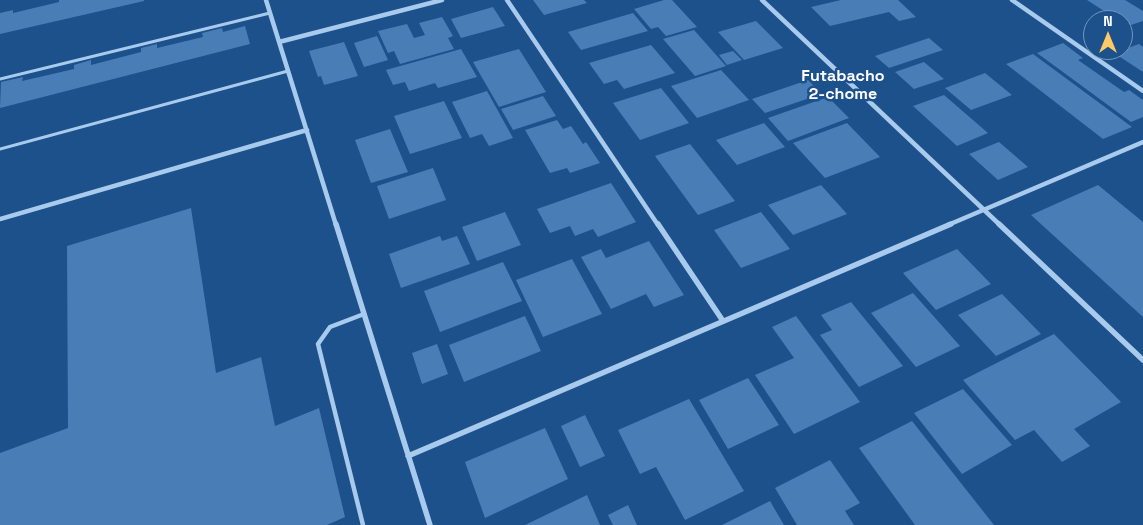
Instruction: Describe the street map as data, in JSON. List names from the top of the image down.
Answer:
{
  "districts": ["Futabacho 2-chome"],
  "north": "top"
}
